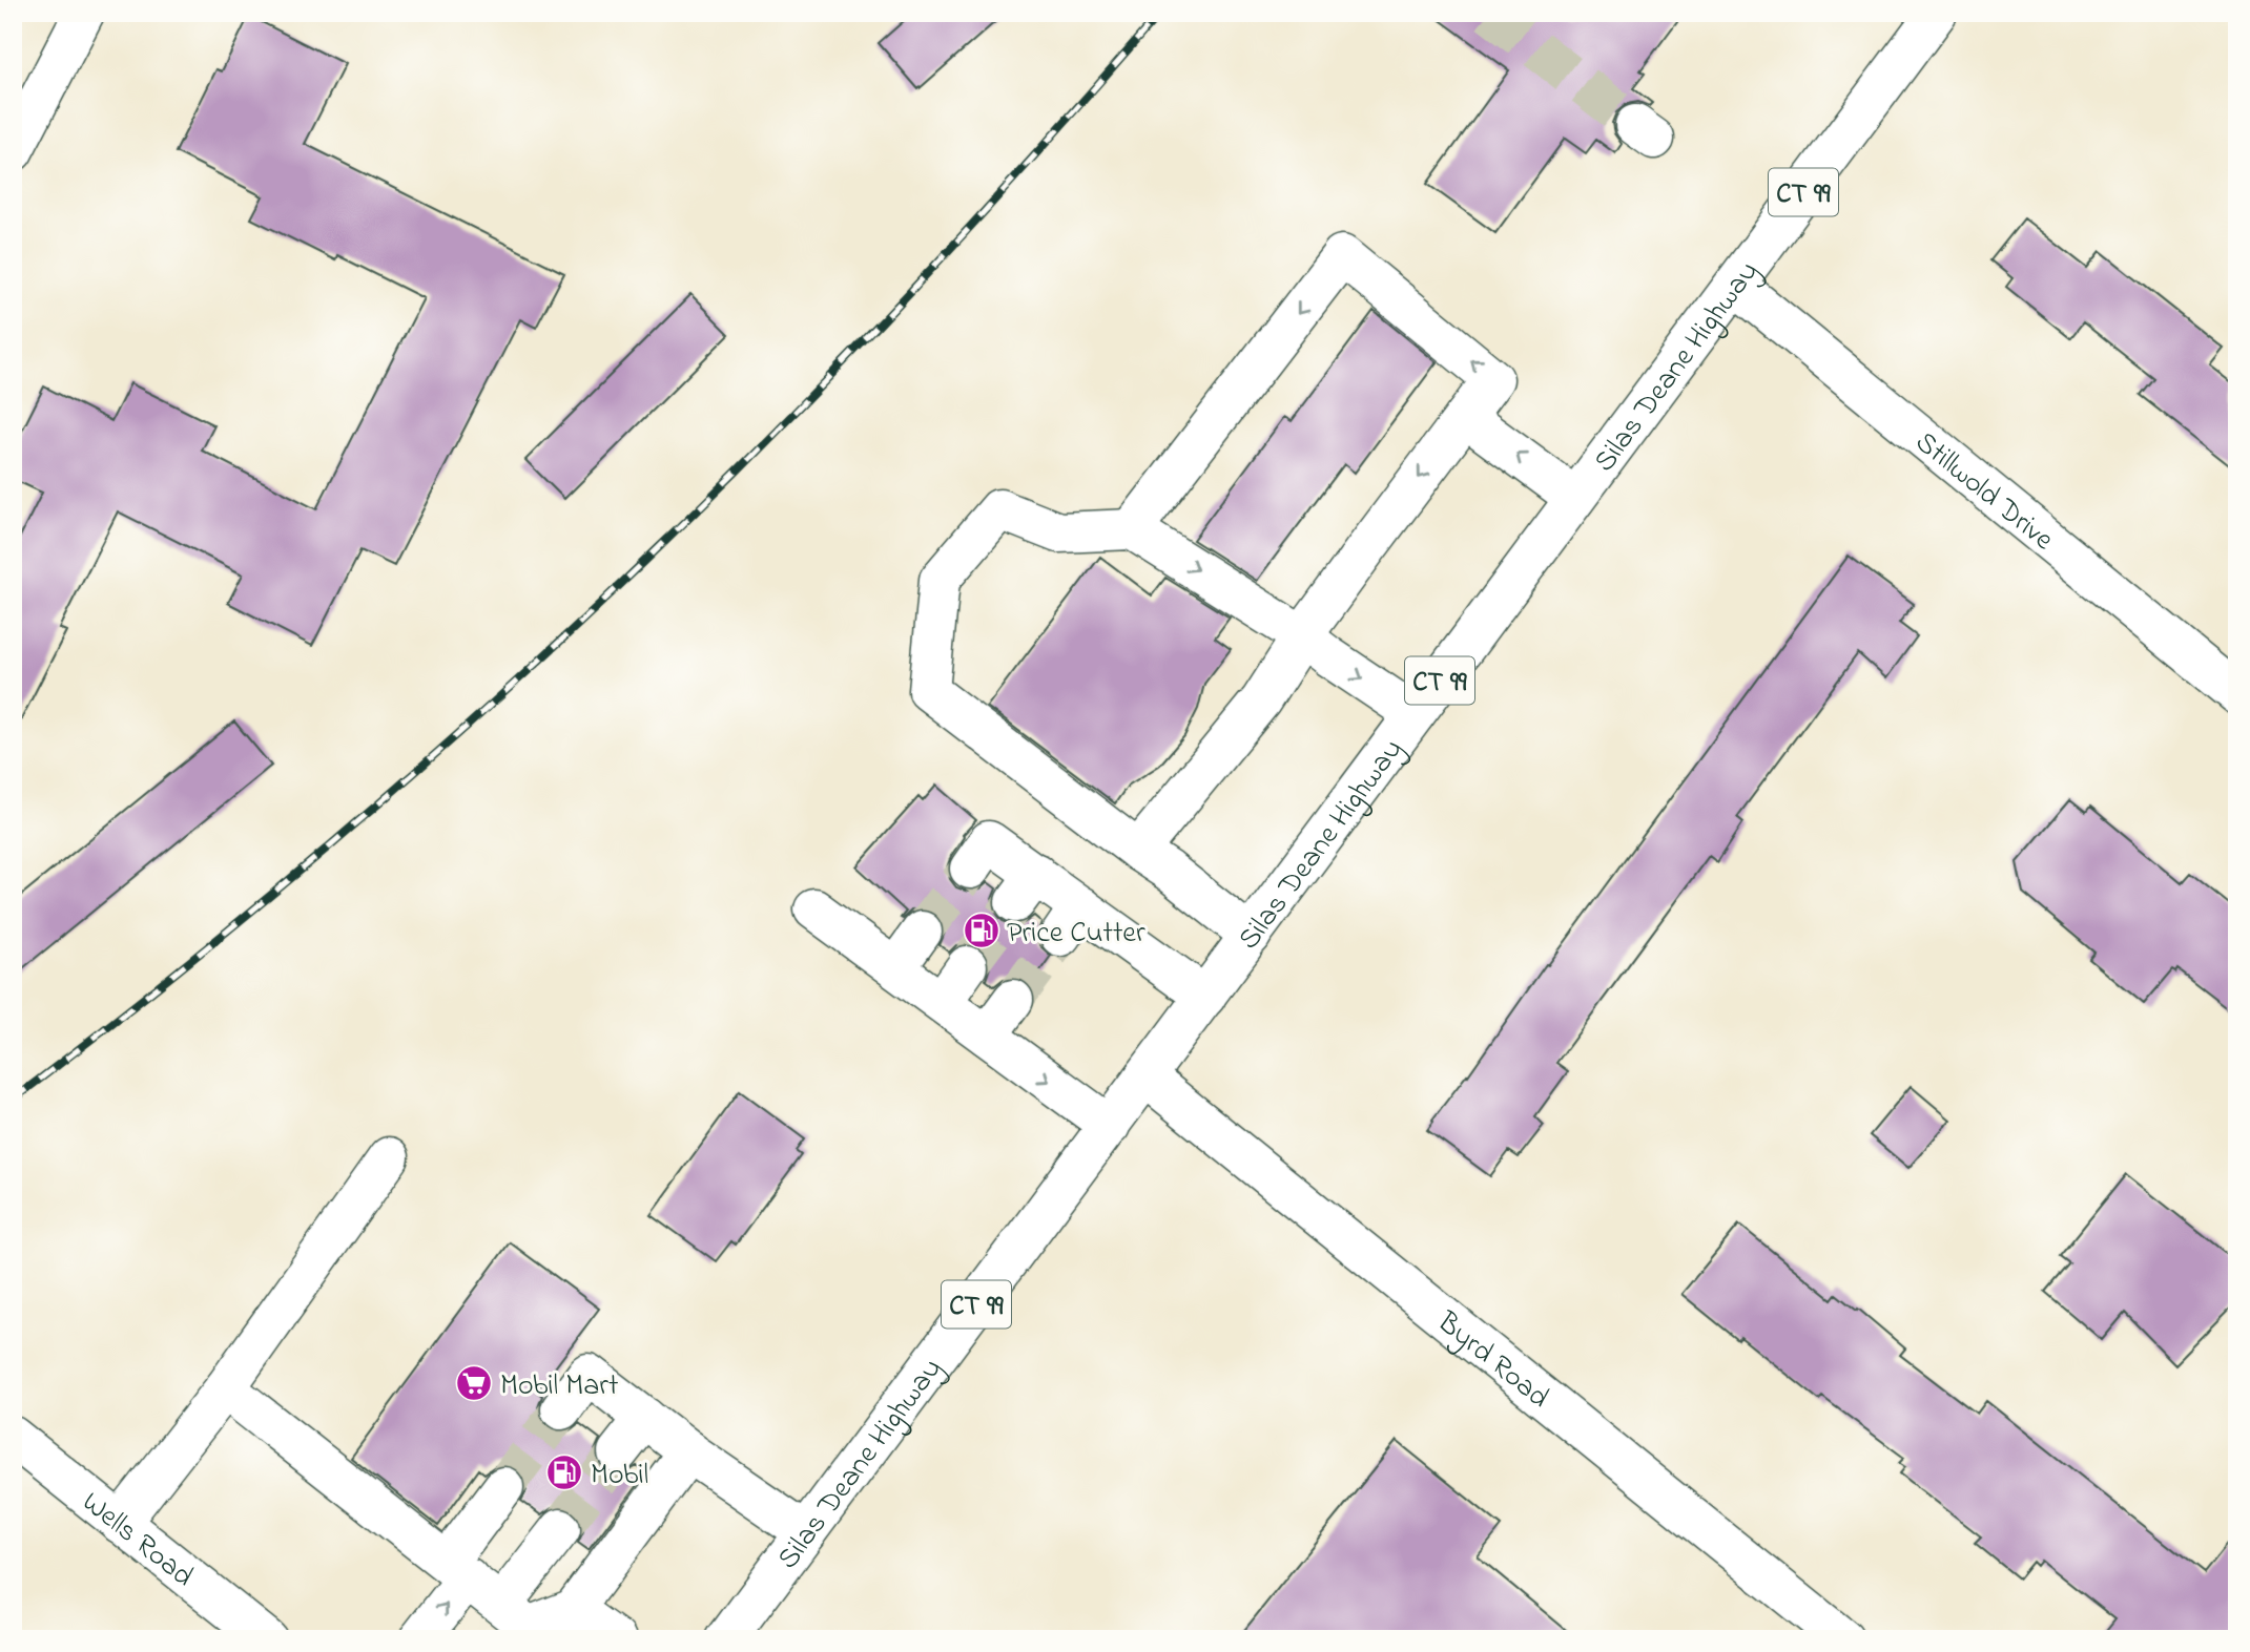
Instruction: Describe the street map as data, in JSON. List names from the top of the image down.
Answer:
{
  "streets": {
    "main road": [
      "CT 99",
      "Silas Deane Highway",
      "Stillwold Drive",
      "Byrd Road",
      "Wells Road"
    ]
  },
  "crossings": [
    ["Silas Deane Highway", "Stillwold Drive"],
    ["Silas Deane Highway", "Byrd Road"]
  ],
  "places": {
    "fuel station": ["Price Cutter", "Mobil"],
    "supermarket": ["Mobil Mart"]
  }
}
